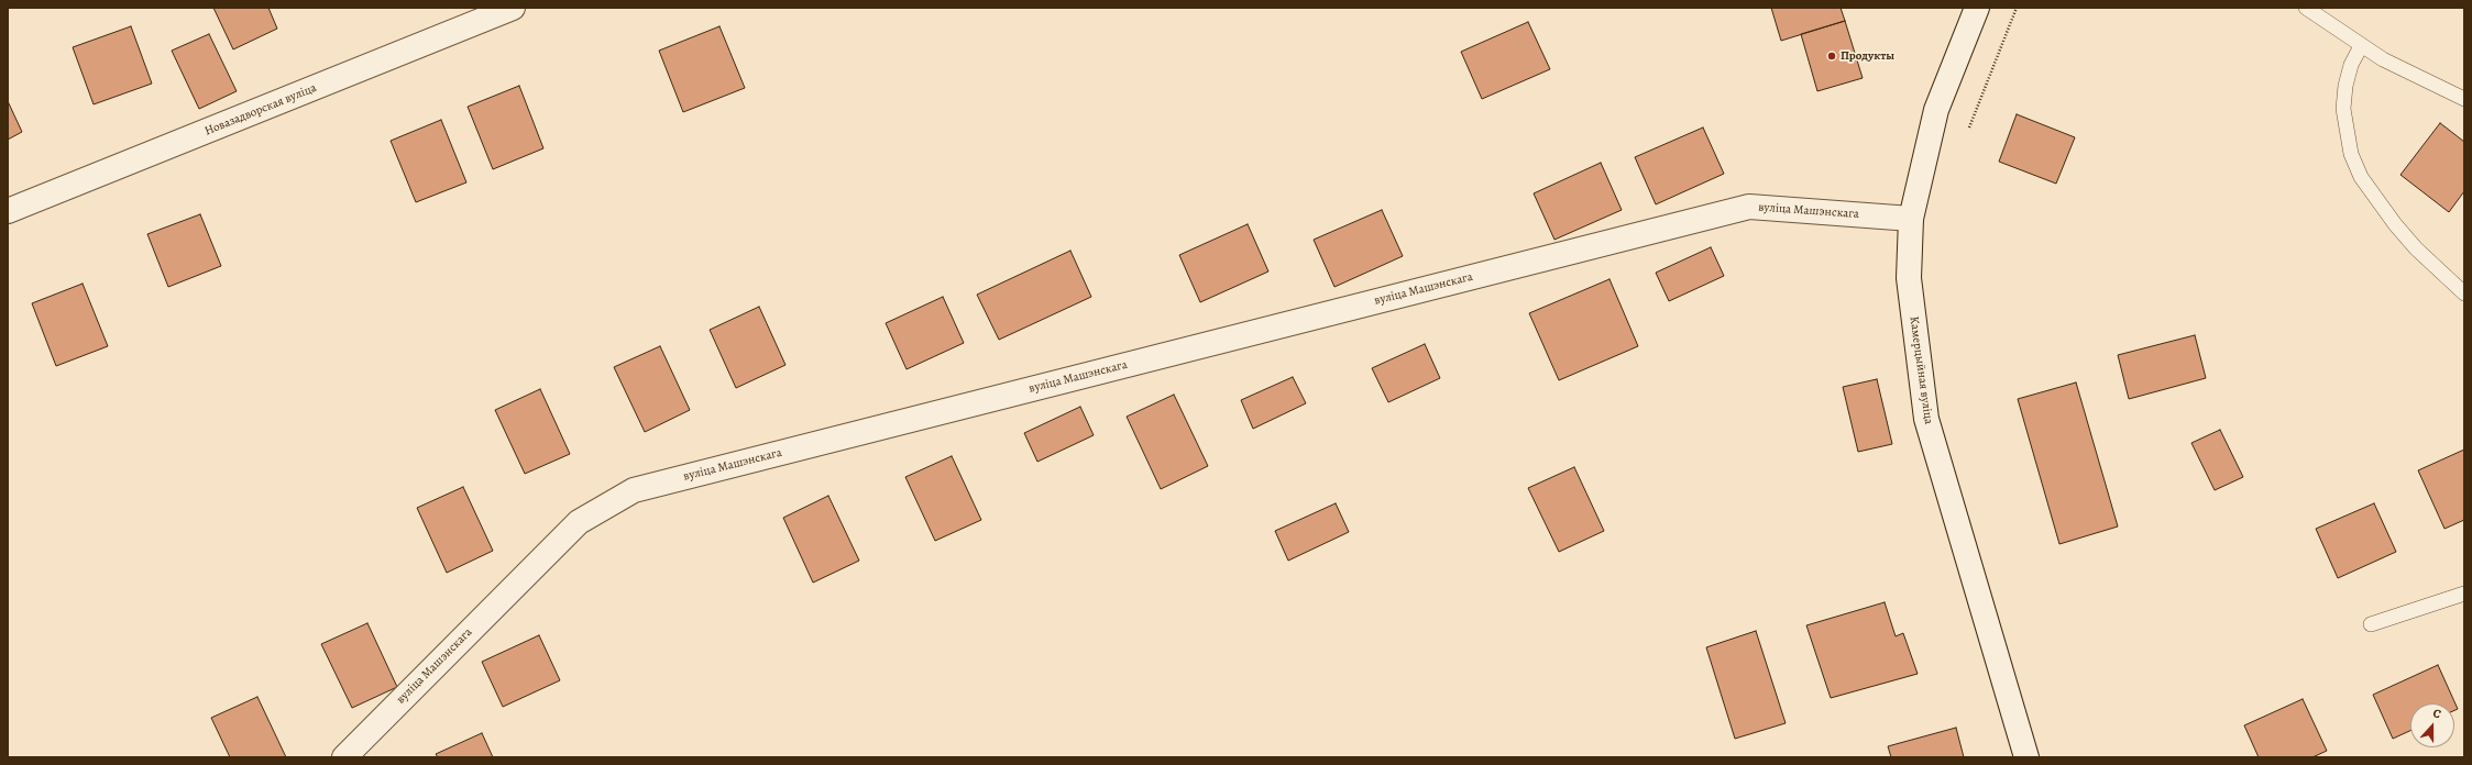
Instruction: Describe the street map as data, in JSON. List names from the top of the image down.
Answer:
{
  "streets": {
    "street": ["Новазадворская вуліца", "вуліца Машэнскага", "Камерцыйная вуліца"]
  },
  "crossings": [
    ["вуліца Машэнскага", "Камерцыйная вуліца"]
  ],
  "places": ["Продукты"],
  "north": "top"
}
